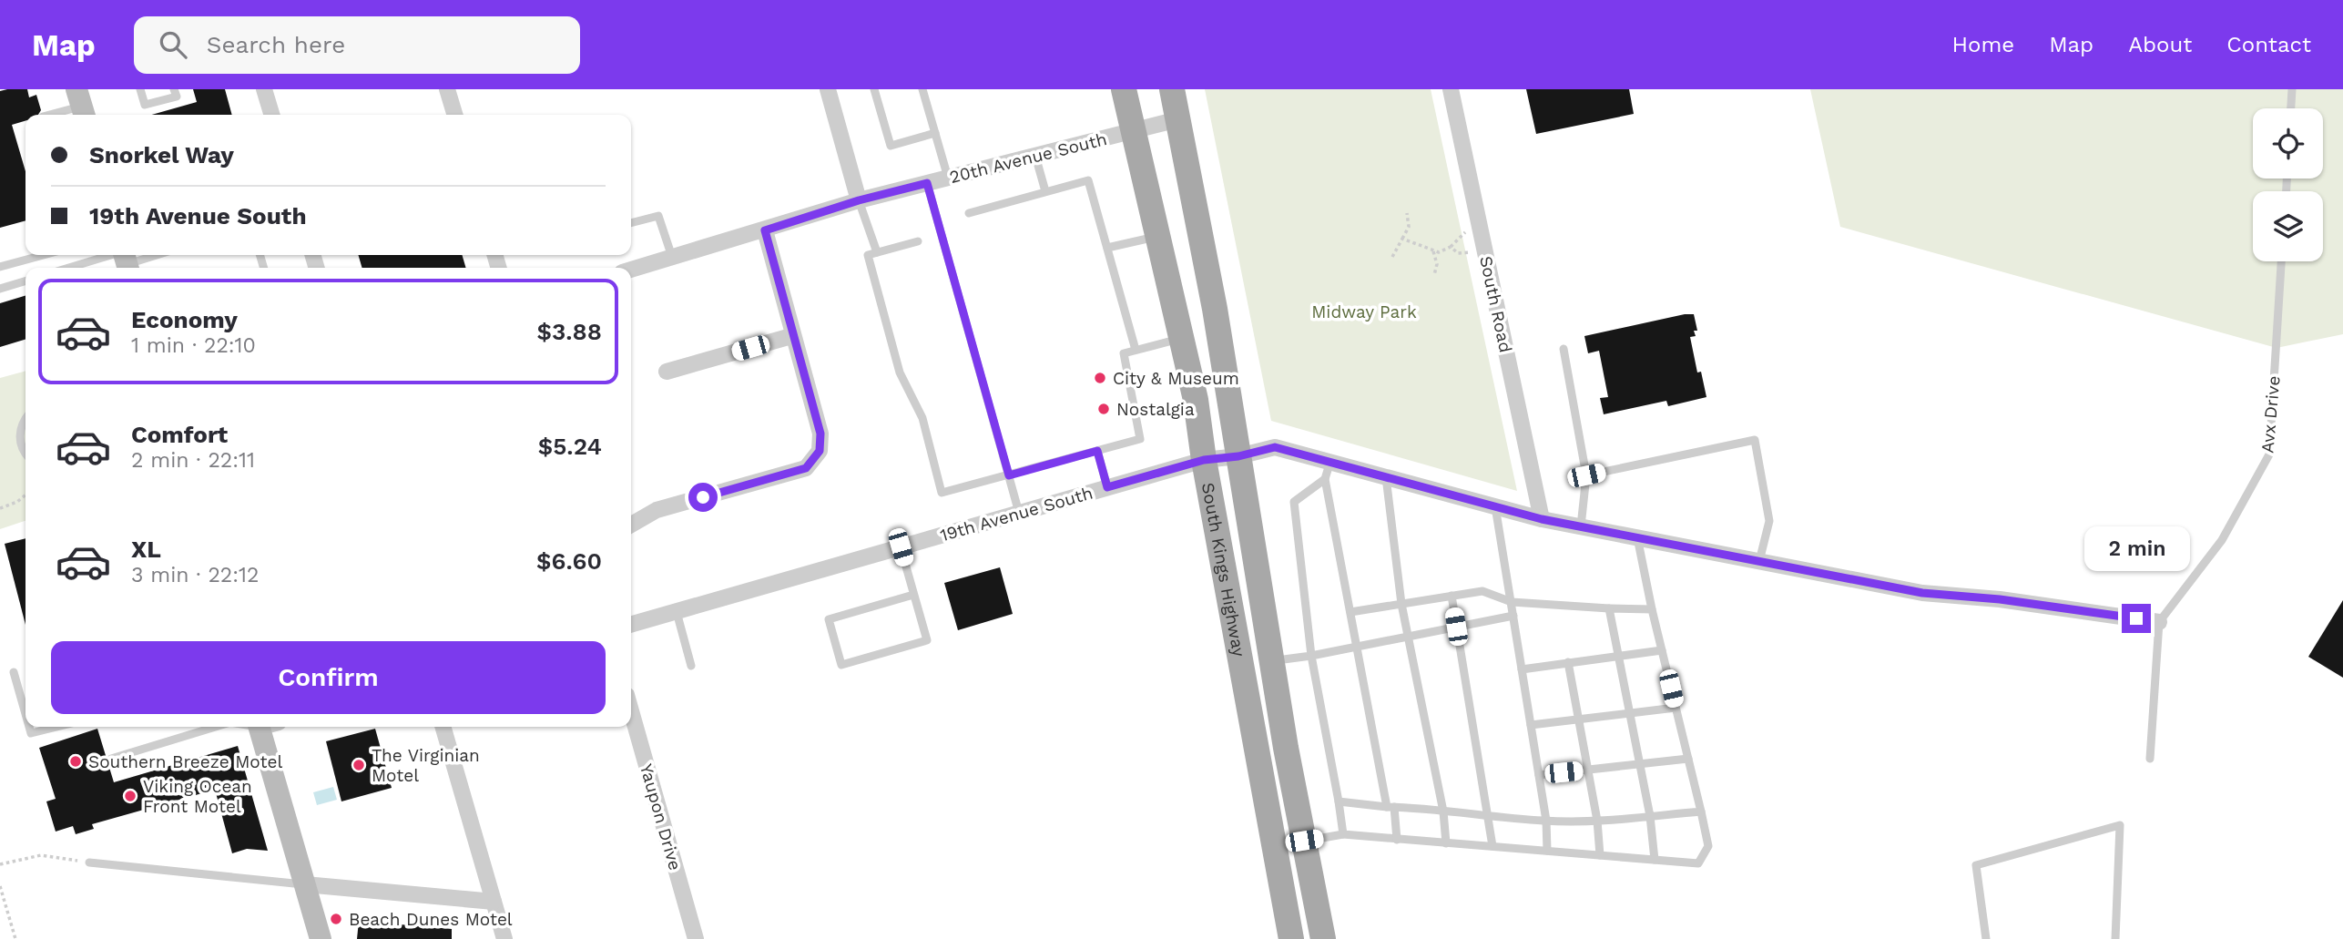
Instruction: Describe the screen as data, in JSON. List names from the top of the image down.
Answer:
{
  "streets": {
    "main road": ["South Kings Highway"],
    "street": [
      "20th Avenue South",
      "South Road",
      "19th Avenue South",
      "Yaupon Drive"
    ],
    "lane": ["Avx Drive"]
  },
  "crossings": [
    ["20th Avenue South", "South Kings Highway"],
    ["South Road", "19th Avenue South"],
    ["Avx Drive", "19th Avenue South"],
    ["19th Avenue South", "South Kings Highway"]
  ],
  "parks": ["Midway Park"],
  "places": [
    "City & Museum",
    "Nostalgia",
    "Southern Breeze Motel",
    "The Virginian Motel",
    "Viking Ocean Front Motel",
    "Beach Dunes Motel"
  ],
  "page": {
    "header": "Map",
    "search": "Search here",
    "nav": [
      "Home",
      "Map",
      "About",
      "Contact"
    ],
    "banner": ["Snorkel Way", "19th Avenue South"],
    "list": [
      {
        "name": "Economy",
        "note": "1 min · 22:10",
        "value": "$3.88"
      },
      {
        "name": "Comfort",
        "note": "2 min · 22:11",
        "value": "$5.24"
      },
      {
        "name": "XL",
        "note": "3 min · 22:12",
        "value": "$6.60"
      }
    ],
    "bubble": "2 min",
    "buttons": "Confirm"
  }
}
